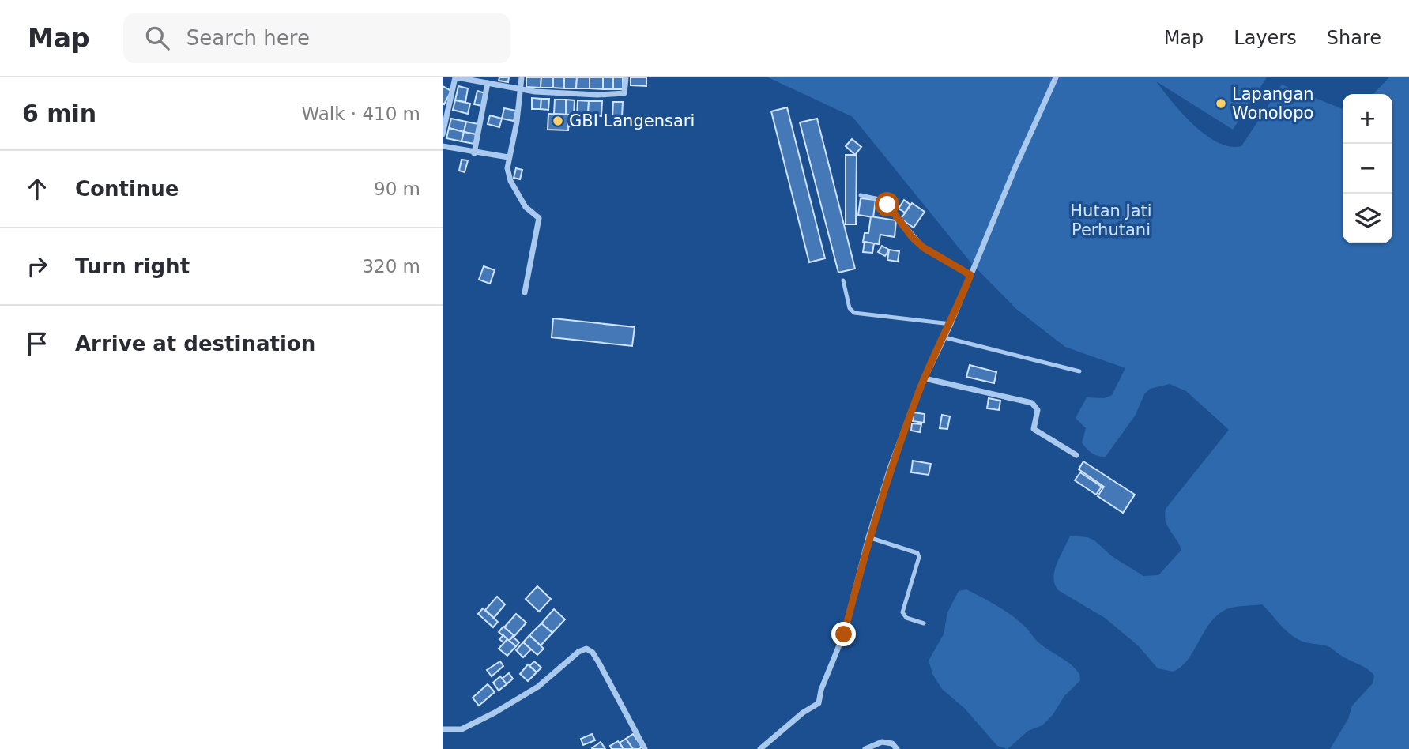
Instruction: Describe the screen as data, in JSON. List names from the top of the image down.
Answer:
{
  "parks": ["Hutan Jati Perhutani"],
  "places": ["Lapangan Wonolopo", "GBI Langensari"],
  "page": {
    "header": "Map",
    "search": "Search here",
    "nav": ["Map", "Layers", "Share"],
    "heading": ["6 min", "Walk · 410 m"],
    "map_buttons": ["+", "−"],
    "list": [
      ["Continue", "90 m"],
      ["Turn right", "320 m"],
      "Arrive at destination"
    ]
  }
}
